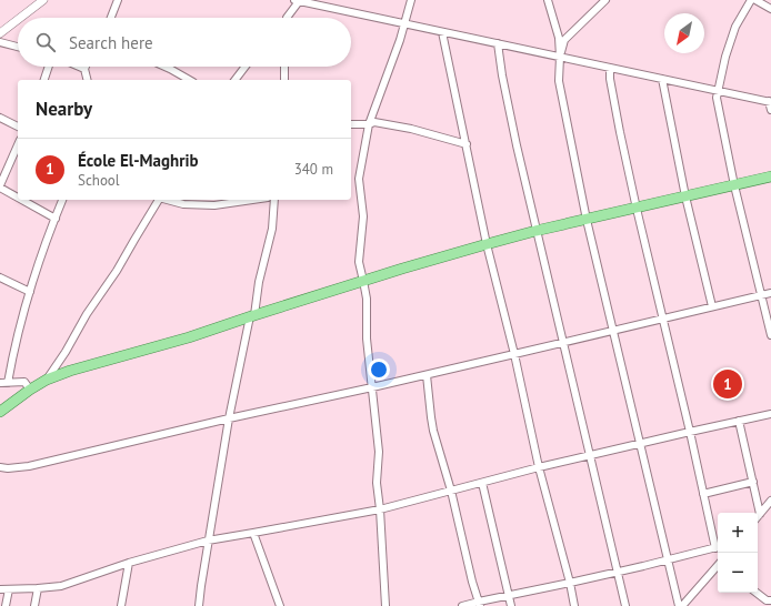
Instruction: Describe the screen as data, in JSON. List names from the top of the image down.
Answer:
{
  "north": "bottom left",
  "page": {
    "search": "Search here",
    "heading": "Nearby",
    "list": [
      {
        "mark": "1",
        "name": "École El-Maghrib",
        "note": "School",
        "value": "340 m"
      }
    ],
    "pins": "1",
    "map_buttons": ["+", "−"]
  }
}
